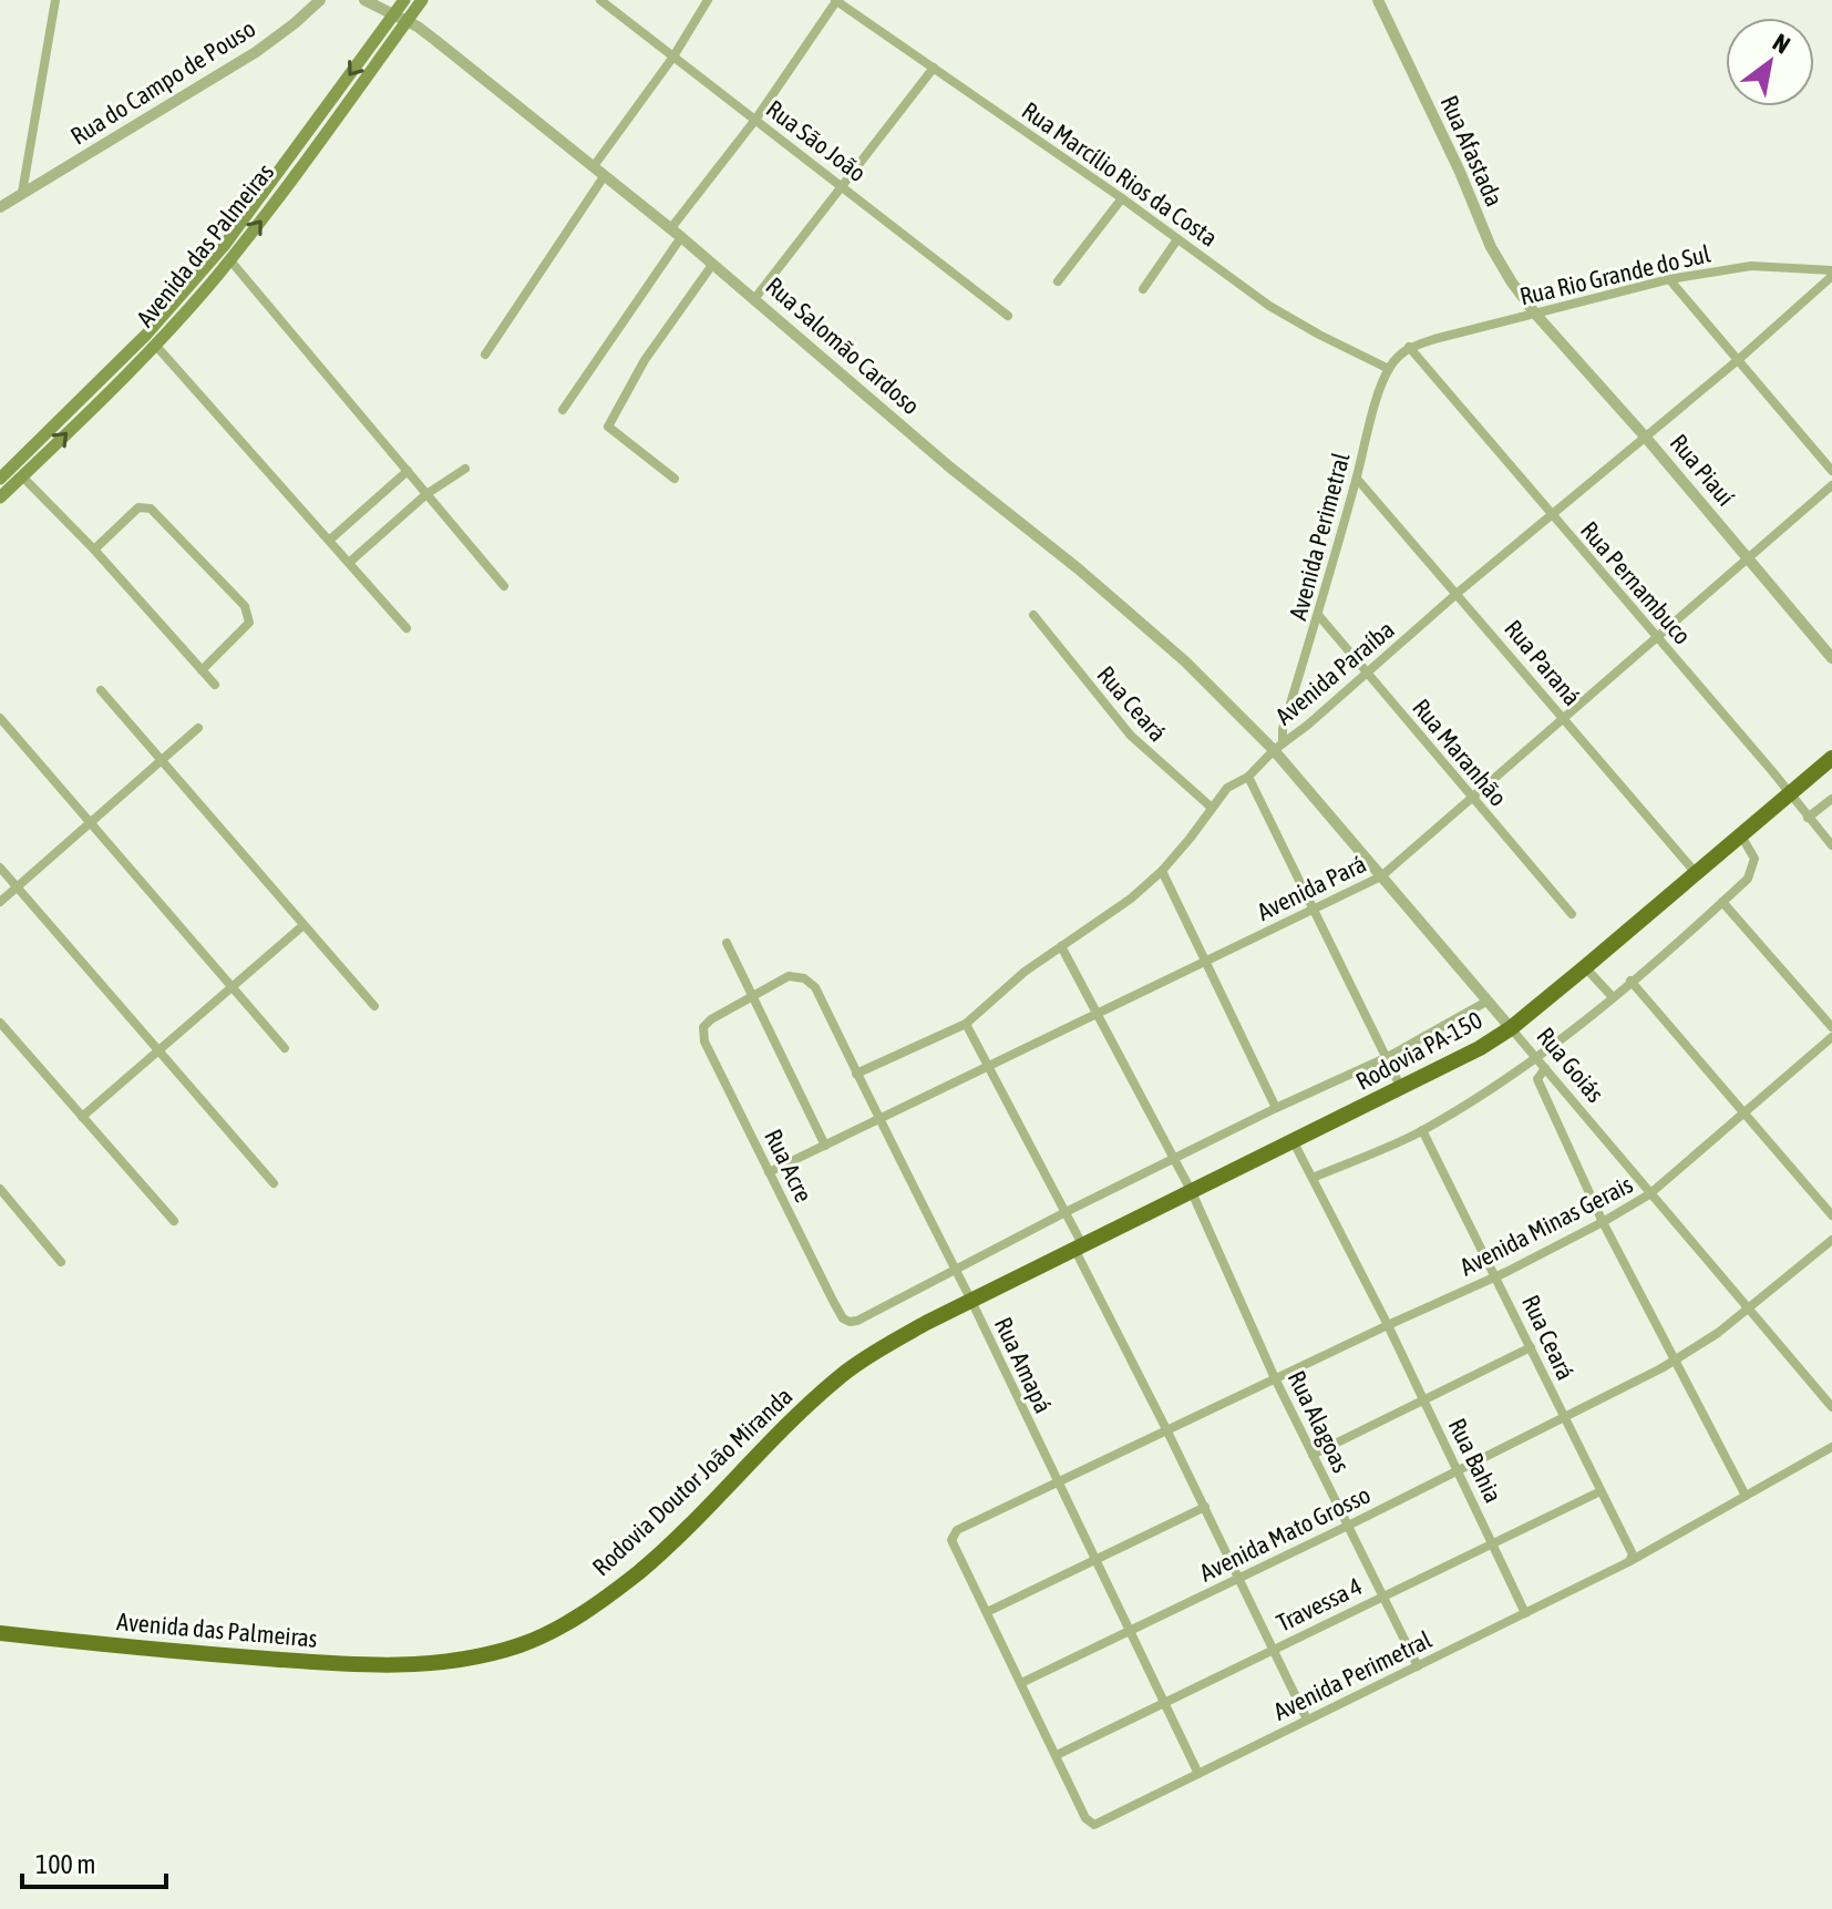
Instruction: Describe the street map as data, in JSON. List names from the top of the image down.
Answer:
{
  "streets": {
    "highway": ["Avenida das Palmeiras", "Rodovia PA-150", "Rodovia Doutor João Miranda"],
    "street": [
      "Rua do Campo de Pouso",
      "Rua São João",
      "Rua Afastada",
      "Rua Marcílio Rios da Costa",
      "Rua Rio Grande do Sul",
      "Rua Salomão Cardoso",
      "Rua Piauí",
      "Avenida Perimetral",
      "Rua Pernambuco",
      "Rua Paraná",
      "Avenida Paraíba",
      "Rua Ceará",
      "Rua Maranhão",
      "Avenida Pará",
      "Rua Goiás",
      "Rua Acre",
      "Avenida Minas Gerais",
      "Rua Amapá",
      "Rua Alagoas",
      "Rua Bahia",
      "Avenida Mato Grosso",
      "Travessa 4"
    ]
  },
  "crossings": [
    ["Rua Afastada", "Rua Rio Grande do Sul"],
    ["Rua Afastada", "Rua Piauí"],
    ["Rua Marcílio Rios da Costa", "Avenida Perimetral"],
    ["Avenida das Palmeiras", "Rua Salomão Cardoso"],
    ["Avenida das Palmeiras", "Rodovia Doutor João Miranda"],
    ["Rua Rio Grande do Sul", "Rua Piauí"],
    ["Rua Rio Grande do Sul", "Avenida Perimetral"],
    ["Rua Rio Grande do Sul", "Rua Pernambuco"],
    ["Rua Rio Grande do Sul", "Avenida Paraíba"],
    ["Rua Salomão Cardoso", "Avenida Perimetral"],
    ["Rua Salomão Cardoso", "Avenida Paraíba"],
    ["Rua Salomão Cardoso", "Rua Goiás"],
    ["Rua Piauí", "Avenida Paraíba"],
    ["Rua Piauí", "Avenida Pará"],
    ["Avenida Perimetral", "Rua Pernambuco"],
    ["Avenida Perimetral", "Rua Paraná"],
    ["Avenida Perimetral", "Avenida Paraíba"],
    ["Avenida Perimetral", "Rua Ceará"],
    ["Avenida Perimetral", "Rua Maranhão"],
    ["Avenida Perimetral", "Rua Goiás"],
    ["Avenida Perimetral", "Rua Amapá"],
    ["Avenida Perimetral", "Rua Alagoas"],
    ["Avenida Perimetral", "Rua Bahia"],
    ["Avenida Perimetral", "Travessa 4"],
    ["Rua Pernambuco", "Avenida Paraíba"],
    ["Rua Pernambuco", "Avenida Pará"],
    ["Rua Pernambuco", "Rodovia PA-150"],
    ["Rua Paraná", "Avenida Paraíba"],
    ["Rua Paraná", "Avenida Pará"],
    ["Rua Paraná", "Rodovia PA-150"],
    ["Avenida Paraíba", "Rua Ceará"],
    ["Avenida Paraíba", "Rua Maranhão"],
    ["Avenida Paraíba", "Rua Goiás"],
    ["Avenida Paraíba", "Rua Amapá"],
    ["Rua Ceará", "Avenida Minas Gerais"],
    ["Rua Ceará", "Avenida Mato Grosso"],
    ["Rua Ceará", "Travessa 4"],
    ["Rua Maranhão", "Avenida Pará"],
    ["Avenida Pará", "Rua Goiás"],
    ["Avenida Pará", "Rua Acre"],
    ["Avenida Pará", "Rua Amapá"],
    ["Rodovia PA-150", "Rua Goiás"],
    ["Rodovia PA-150", "Rua Amapá"],
    ["Rodovia PA-150", "Rua Alagoas"],
    ["Rodovia PA-150", "Rua Bahia"],
    ["Rodovia PA-150", "Rodovia Doutor João Miranda"],
    ["Rua Goiás", "Avenida Minas Gerais"],
    ["Rua Goiás", "Avenida Mato Grosso"],
    ["Rua Acre", "Rua Amapá"],
    ["Avenida Minas Gerais", "Rua Bahia"],
    ["Rua Amapá", "Rodovia Doutor João Miranda"],
    ["Rua Amapá", "Avenida Mato Grosso"],
    ["Rua Amapá", "Travessa 4"],
    ["Rua Alagoas", "Avenida Mato Grosso"],
    ["Rua Alagoas", "Travessa 4"],
    ["Rua Bahia", "Avenida Mato Grosso"],
    ["Rua Bahia", "Travessa 4"]
  ],
  "scale_bar": "100 m",
  "north": "top right"
}
